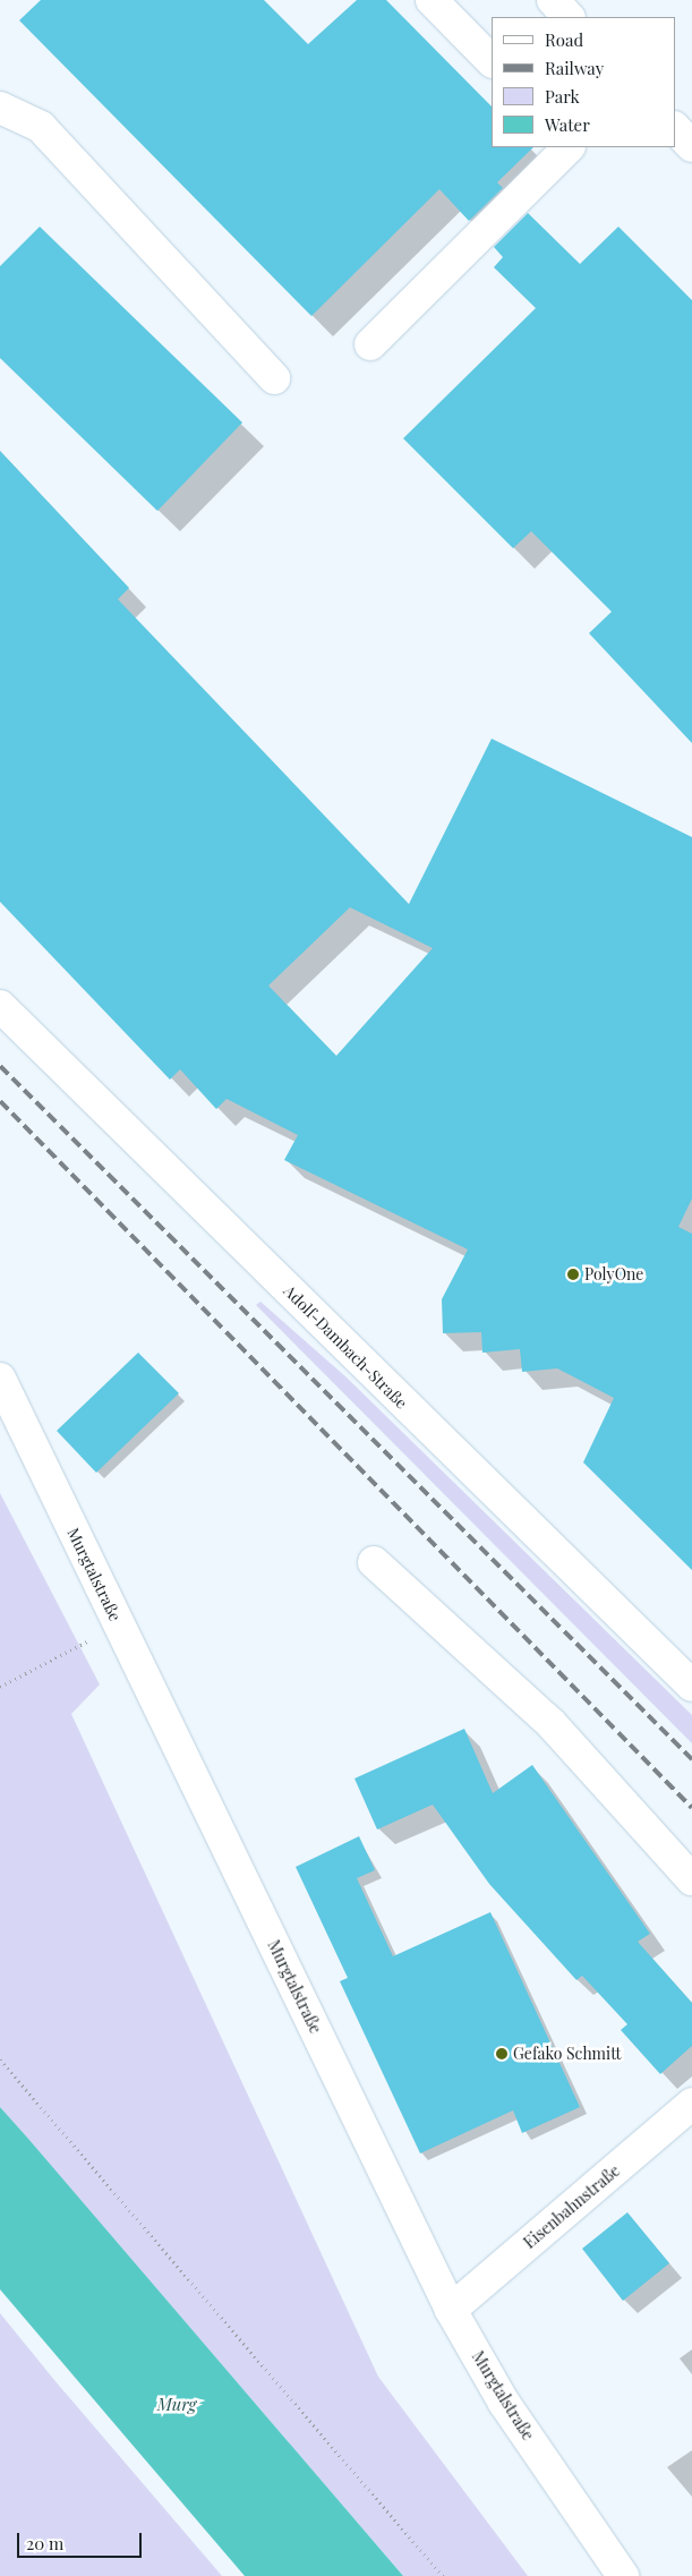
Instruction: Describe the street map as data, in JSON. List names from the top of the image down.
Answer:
{
  "streets": {
    "street": ["Adolf-Dambach-Straße", "Murgtalstraße", "Eisenbahnstraße"]
  },
  "crossings": [
    ["Murgtalstraße", "Eisenbahnstraße"]
  ],
  "water": ["Murg"],
  "places": ["PolyOne", "Gefako Schmitt"],
  "legend": [
    "Road",
    "Railway",
    "Park",
    "Water"
  ],
  "scale_bar": "20 m"
}
